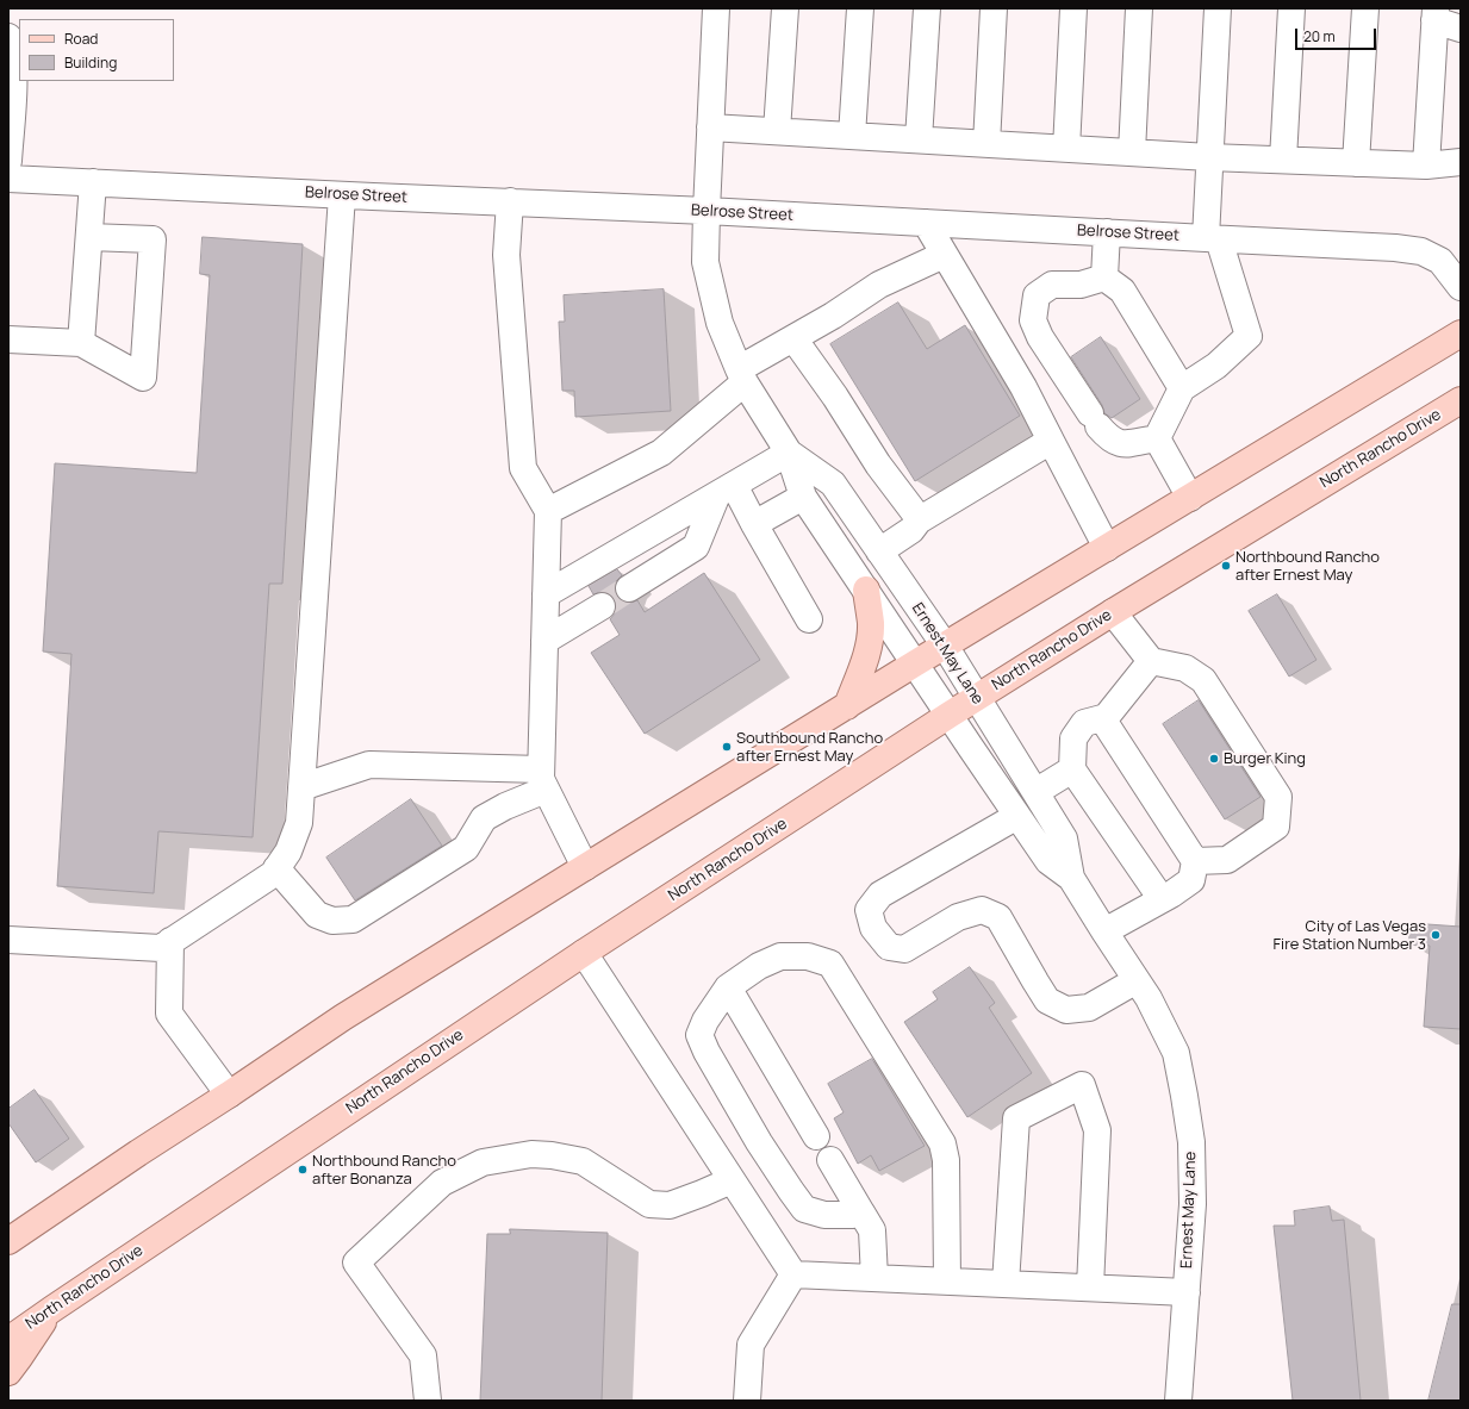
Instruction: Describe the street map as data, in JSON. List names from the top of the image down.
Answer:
{
  "streets": {
    "main road": ["North Rancho Drive"],
    "street": ["Belrose Street", "Ernest May Lane"]
  },
  "crossings": [
    ["Belrose Street", "Ernest May Lane"],
    ["North Rancho Drive", "Ernest May Lane"]
  ],
  "places": [
    "Northbound Rancho after Ernest May",
    "Southbound Rancho after Ernest May",
    "Burger King",
    "City of Las Vegas Fire Station Number 3",
    "Northbound Rancho after Bonanza"
  ],
  "legend": ["Road", "Building"],
  "scale_bar": "20 m"
}
